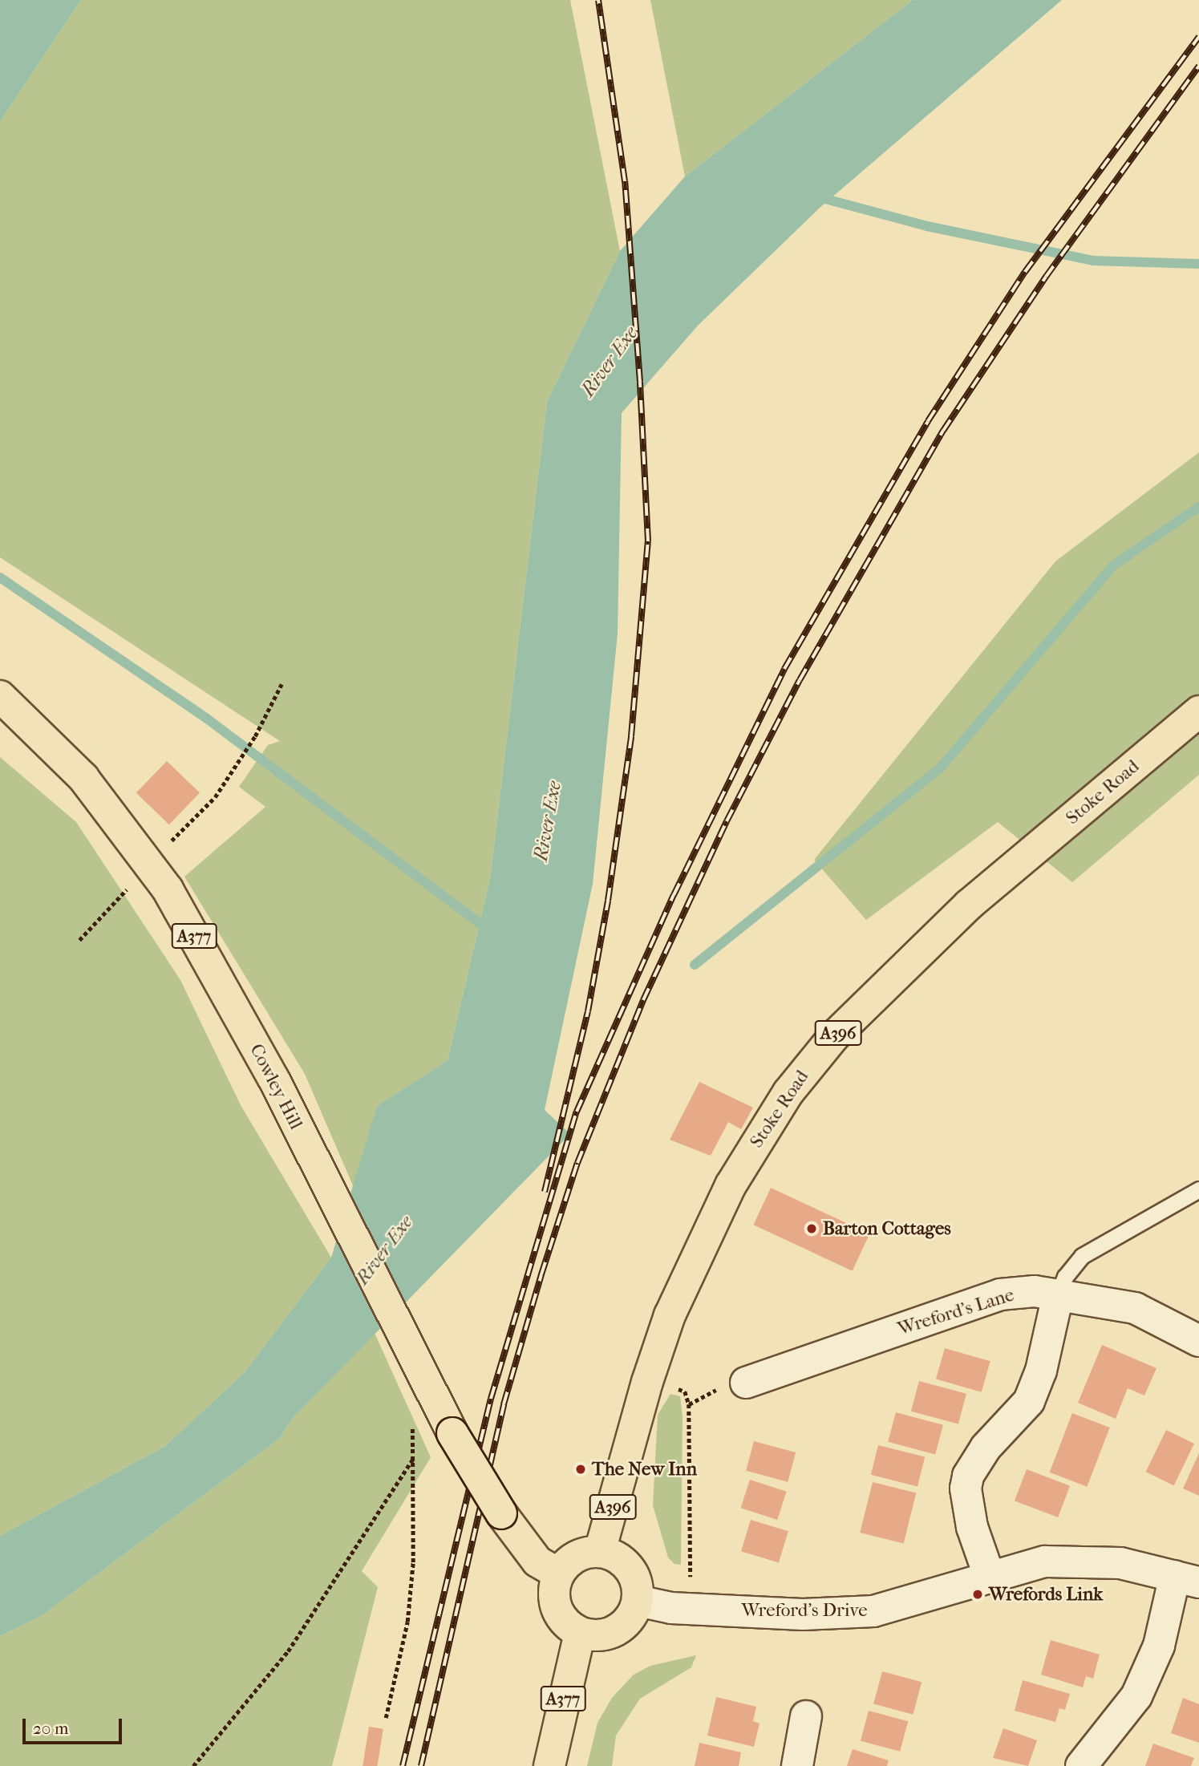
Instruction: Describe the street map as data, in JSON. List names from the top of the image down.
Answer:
{
  "streets": {
    "main road": [
      "Stoke Road",
      "A377",
      "A396",
      "Cowley Hill"
    ],
    "street": ["Wreford's Lane", "Wreford's Drive"]
  },
  "crossings": [
    ["Stoke Road", "A377"],
    ["Stoke Road", "Cowley Hill"],
    ["Stoke Road", "Wreford's Drive"],
    ["A377", "Cowley Hill"],
    ["A377", "Wreford's Drive"],
    ["Cowley Hill", "Wreford's Drive"]
  ],
  "water": ["River Exe"],
  "places": ["Barton Cottages", "The New Inn", "Wrefords Link"],
  "scale_bar": "20 m"
}
